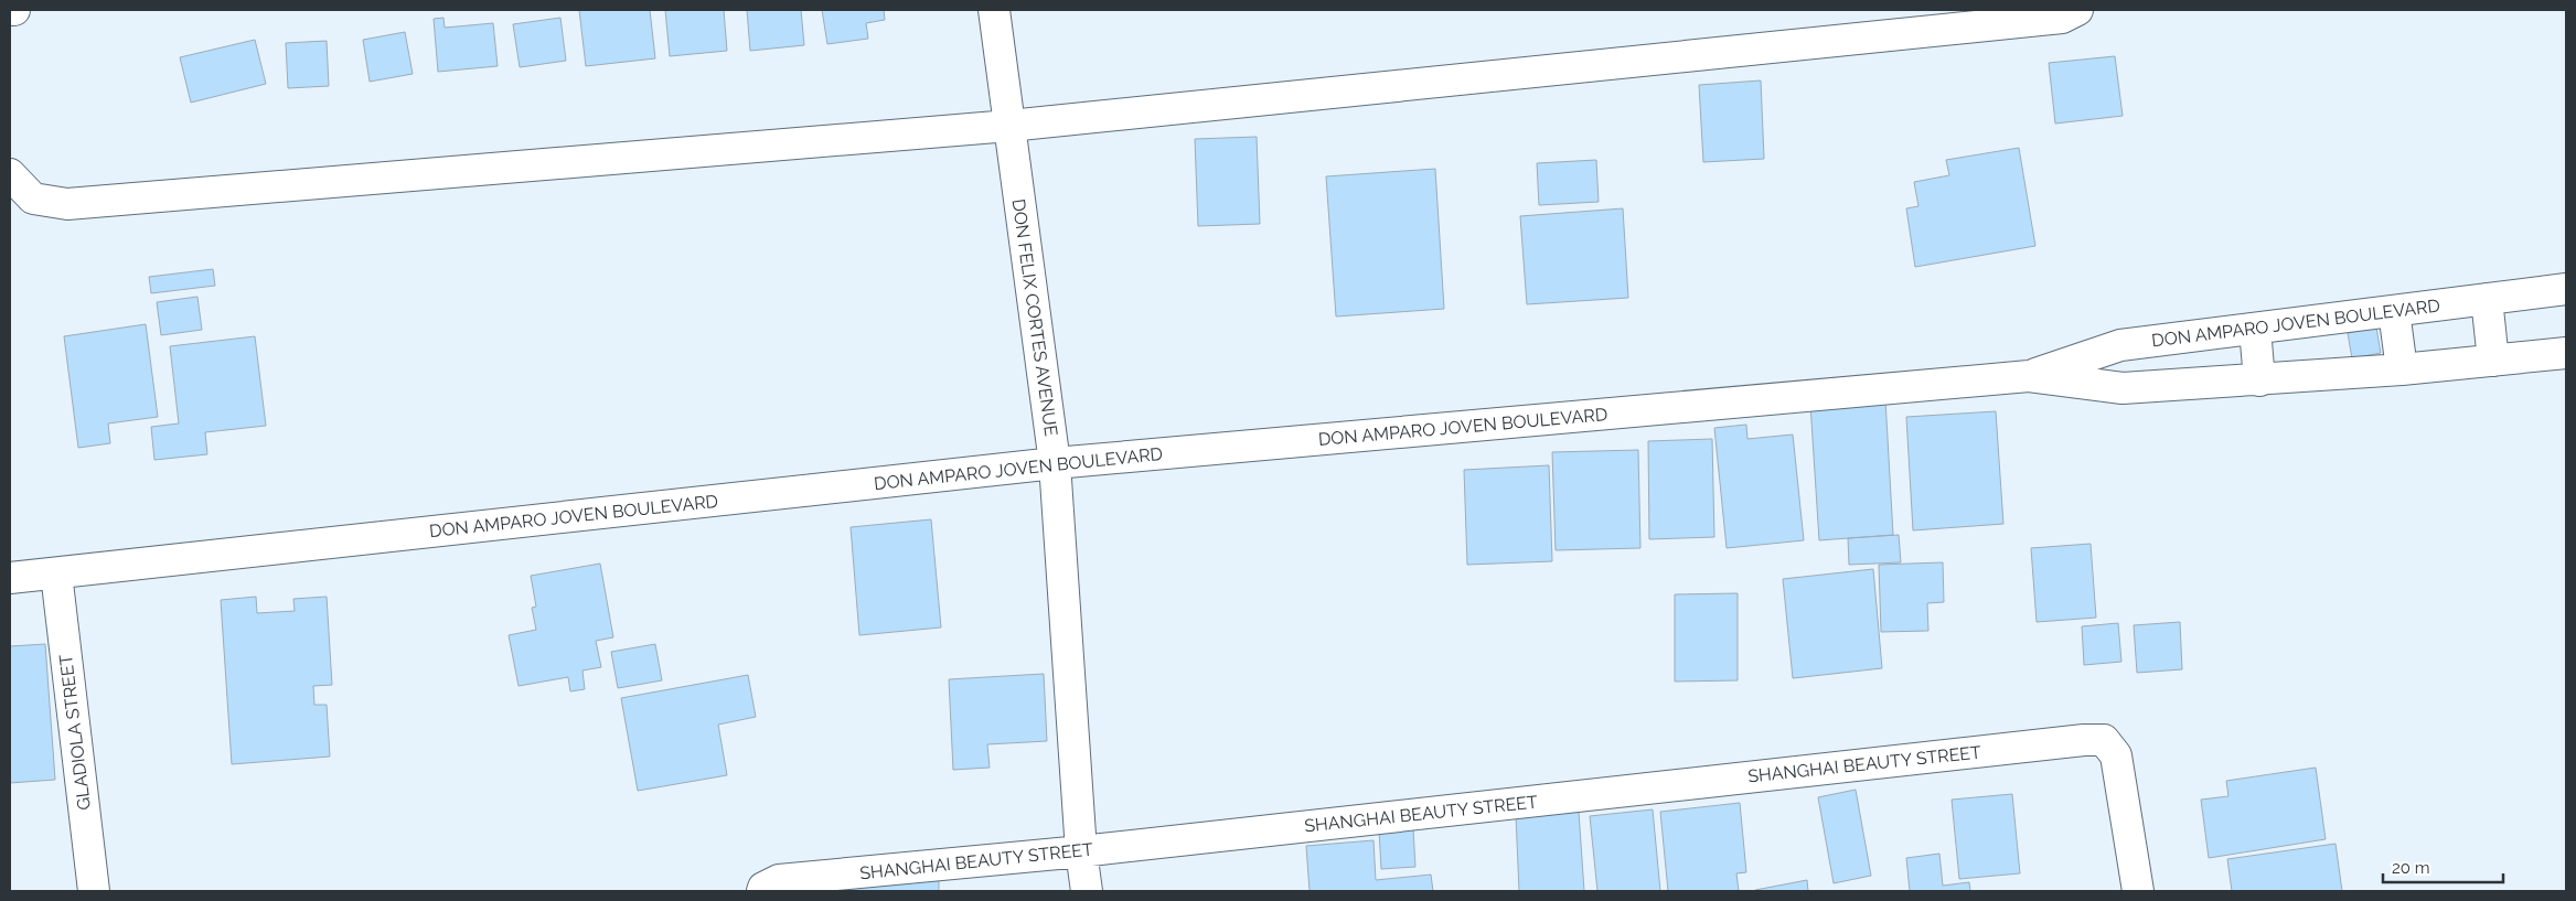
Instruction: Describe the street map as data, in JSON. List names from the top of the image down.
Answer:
{
  "streets": {
    "street": [
      "DON FELIX CORTES AVENUE",
      "DON AMPARO JOVEN BOULEVARD",
      "GLADIOLA STREET",
      "SHANGHAI BEAUTY STREET"
    ]
  },
  "crossings": [
    ["DON FELIX CORTES AVENUE", "DON AMPARO JOVEN BOULEVARD"],
    ["DON FELIX CORTES AVENUE", "SHANGHAI BEAUTY STREET"],
    ["DON AMPARO JOVEN BOULEVARD", "GLADIOLA STREET"]
  ],
  "scale_bar": "20 m"
}
